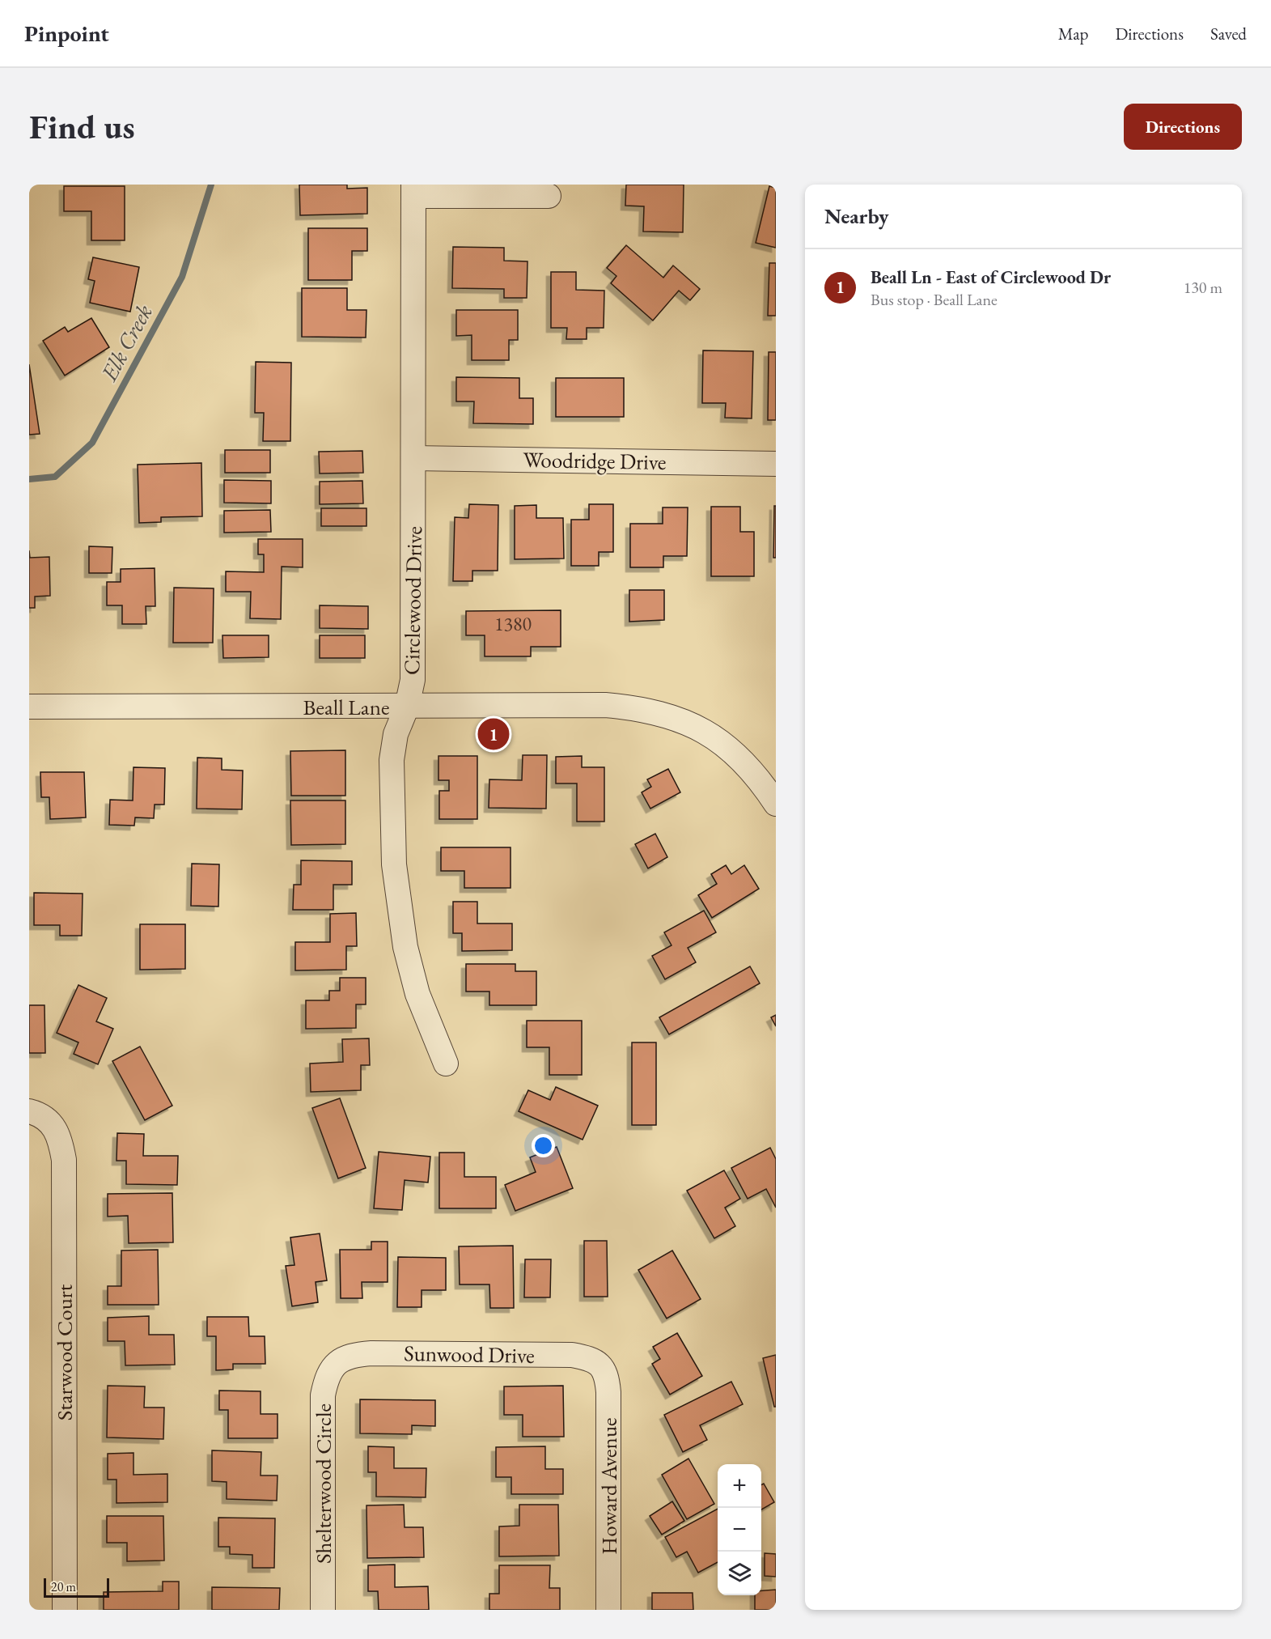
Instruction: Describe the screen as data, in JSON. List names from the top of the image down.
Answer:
{
  "streets": {
    "street": [
      "Woodridge Drive",
      "Circlewood Drive",
      "Beall Lane",
      "Starwood Court",
      "Sunwood Drive",
      "Shelterwood Circle",
      "Howard Avenue"
    ]
  },
  "crossings": [
    ["Woodridge Drive", "Circlewood Drive"],
    ["Circlewood Drive", "Beall Lane"],
    ["Sunwood Drive", "Shelterwood Circle"],
    ["Sunwood Drive", "Howard Avenue"]
  ],
  "water": ["Elk Creek"],
  "house_numbers": ["1380"],
  "scale_bar": "20 m",
  "page": {
    "header": "Pinpoint",
    "nav": ["Map", "Directions", "Saved"],
    "buttons": "Directions",
    "title": "Find us",
    "heading": "Nearby",
    "list": [
      {
        "mark": "1",
        "name": "Beall Ln - East of Circlewood Dr",
        "note": "Bus stop · Beall Lane",
        "value": "130 m"
      }
    ],
    "pins": "1",
    "map_buttons": ["+", "−"],
    "scale": "20 m"
  }
}
